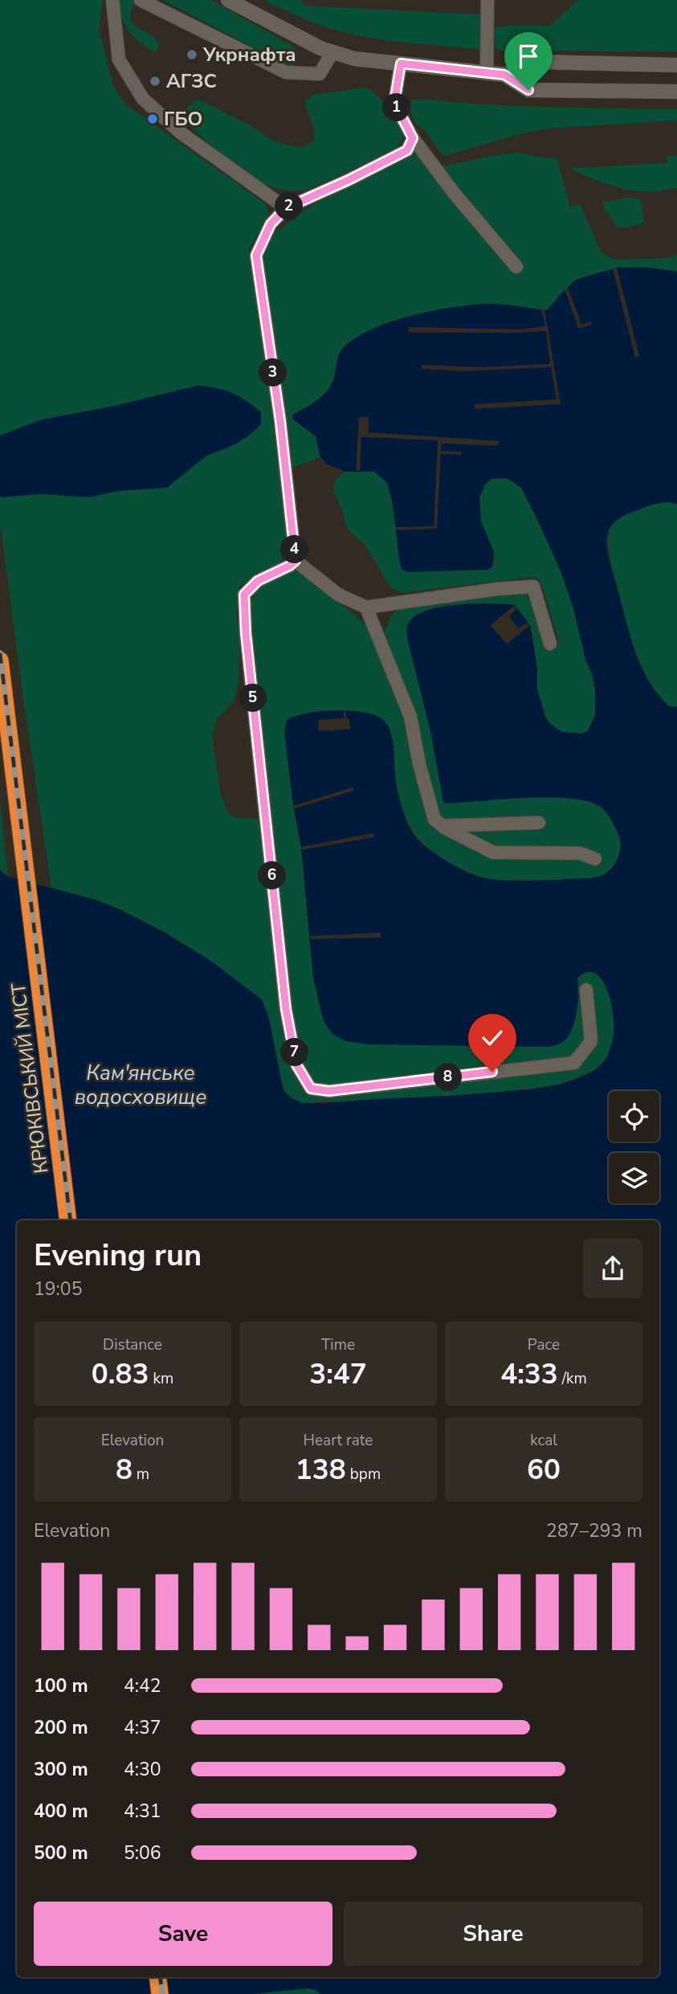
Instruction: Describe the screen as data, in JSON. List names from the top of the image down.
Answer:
{
  "streets": {
    "highway": ["КРЮКІВСЬКИЙ МІСТ"]
  },
  "water": ["Кам'янське водосховище"],
  "places": ["Укрнафта", "АГЗС", "ГБО"],
  "page": {
    "pins": [
      "1",
      "2",
      "3",
      "4",
      "5",
      "6",
      "7",
      "8"
    ],
    "heading": ["Evening run", "19:05"],
    "stats": [
      ["Distance", "0.83 km"],
      ["Time", "3:47"],
      ["Pace", "4:33 /km"],
      ["Elevation", "8 m"],
      ["Heart rate", "138 bpm"],
      ["kcal", "60"]
    ],
    "chart": ["Elevation", "287–293 m"],
    "list": [
      {
        "name": "100 m",
        "note": "4:42"
      },
      {
        "name": "200 m",
        "note": "4:37"
      },
      {
        "name": "300 m",
        "note": "4:30"
      },
      {
        "name": "400 m",
        "note": "4:31"
      },
      {
        "name": "500 m",
        "note": "5:06"
      }
    ],
    "buttons": ["Save", "Share"]
  }
}
